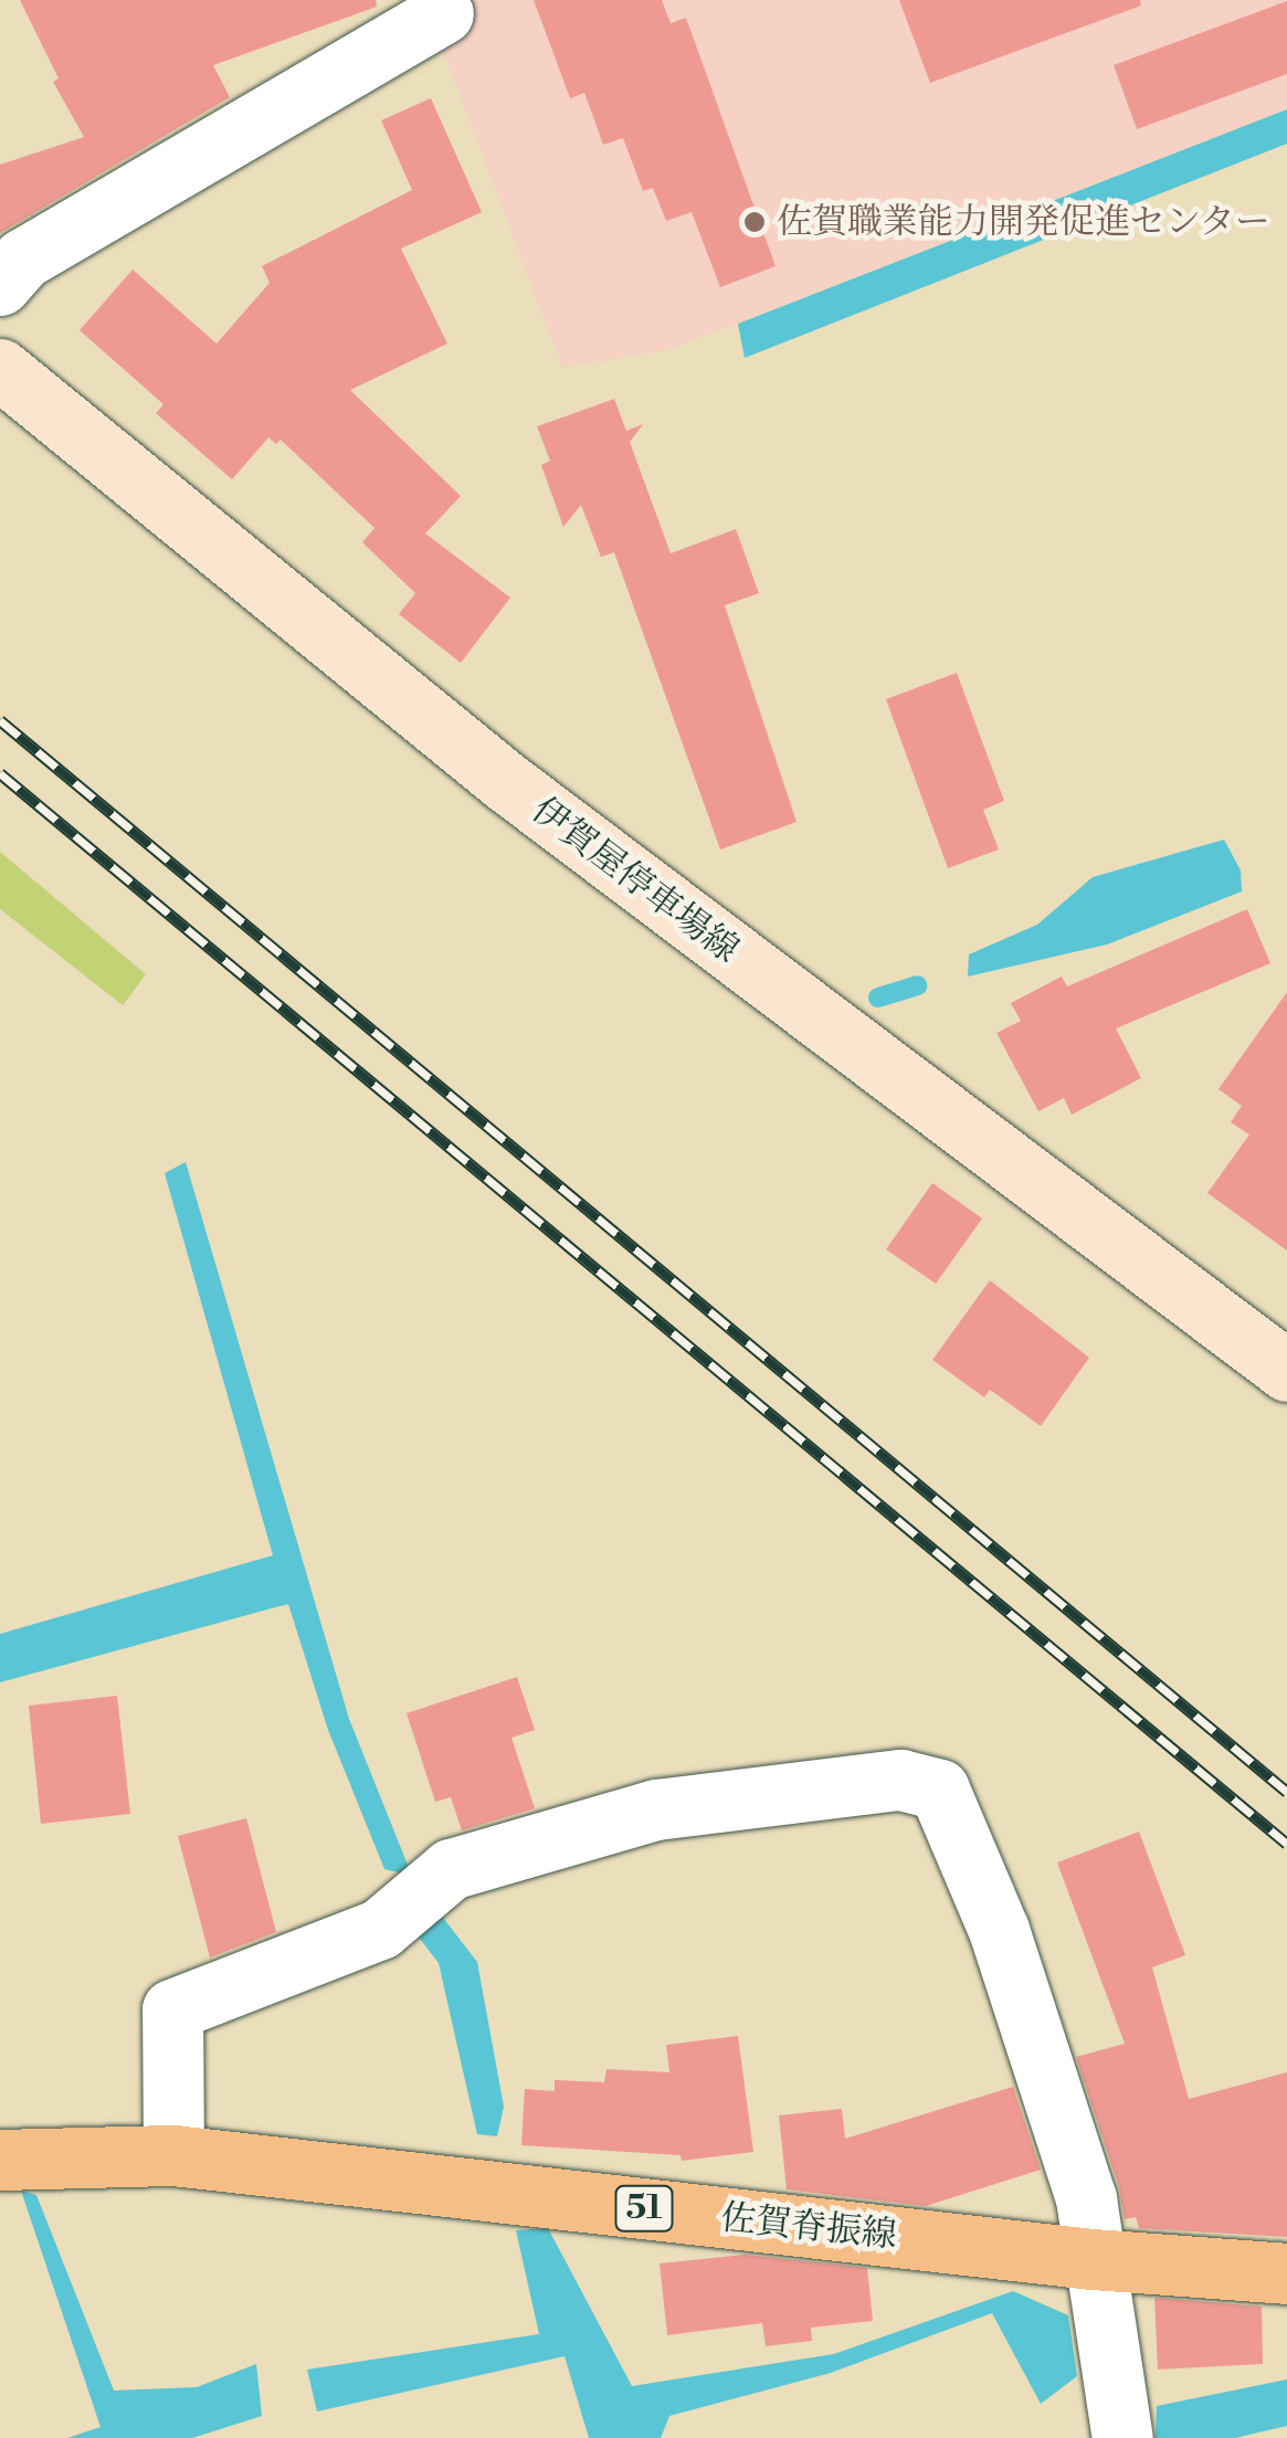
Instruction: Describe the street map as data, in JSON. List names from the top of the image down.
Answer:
{
  "streets": {
    "main road": ["伊賀屋停車場線", "51", "佐賀脊振線"]
  },
  "places": ["佐賀職業能力開発促進センター"]
}
